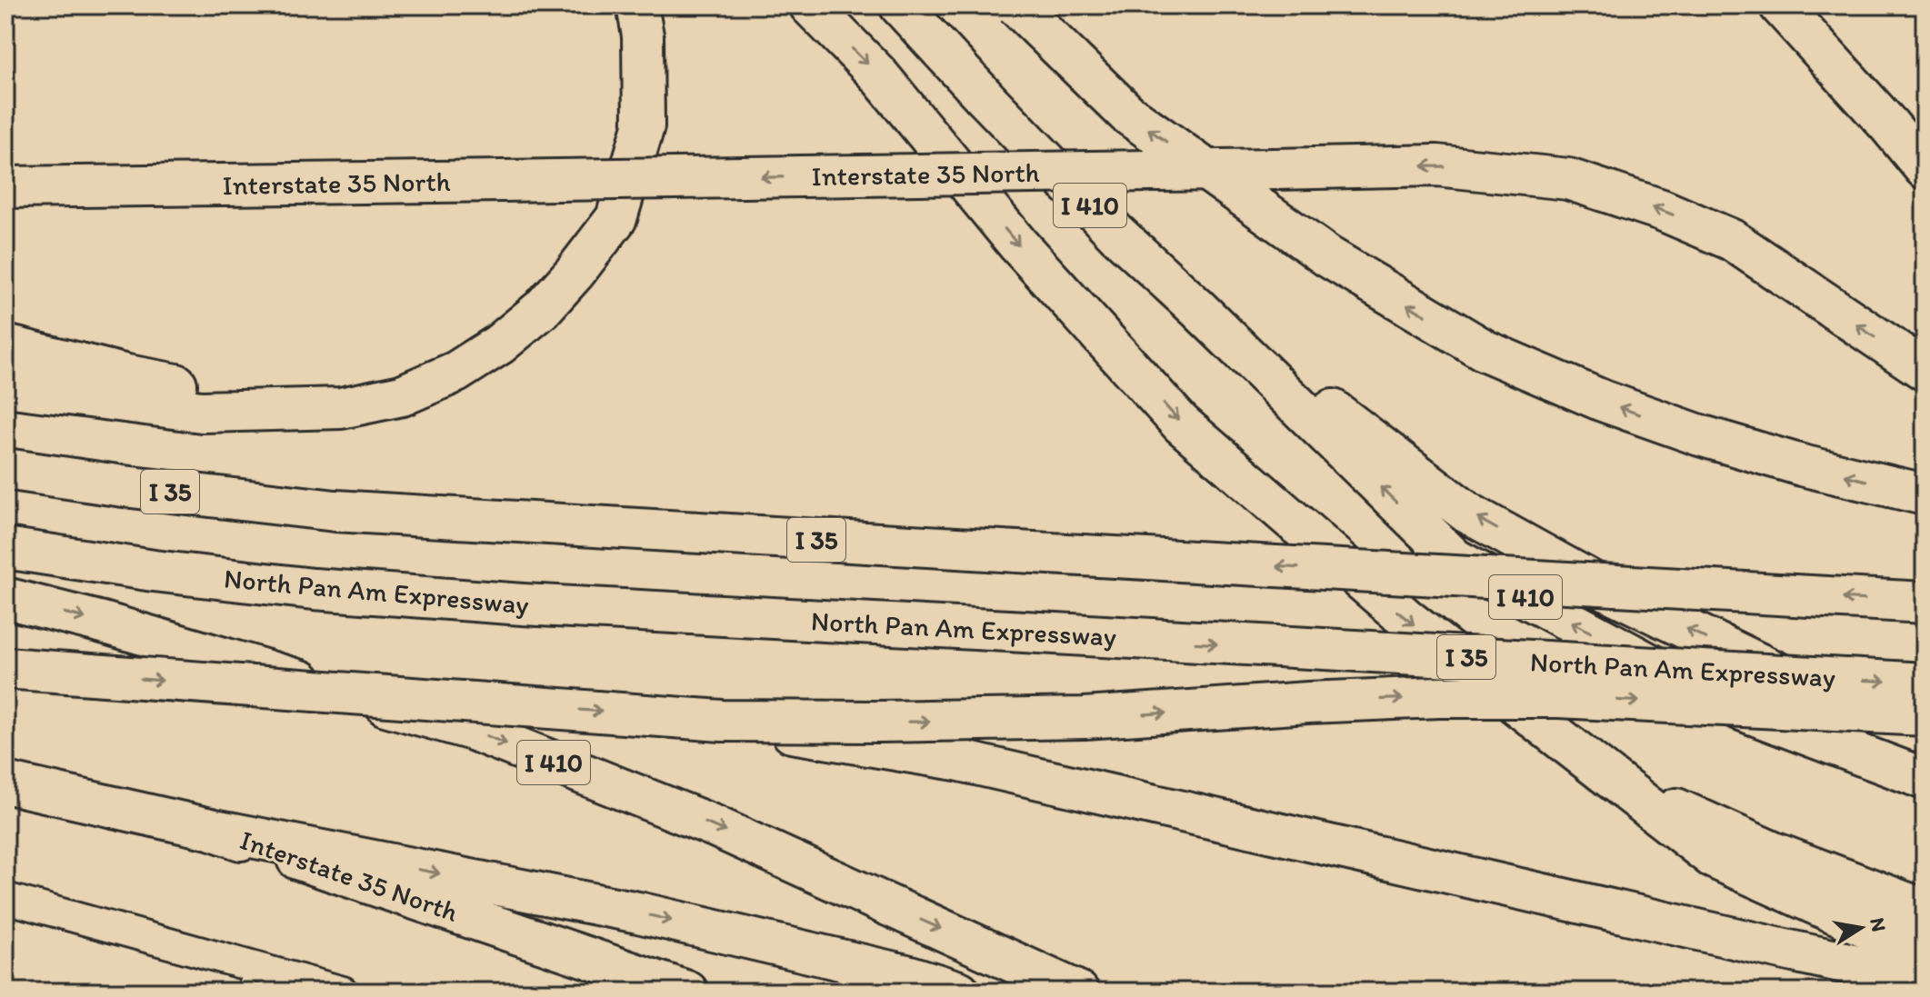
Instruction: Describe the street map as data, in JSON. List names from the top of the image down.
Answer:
{
  "streets": {
    "main road": [
      "Interstate 35 North",
      "I 410",
      "I 35",
      "North Pan Am Expressway"
    ]
  },
  "north": "right"
}
